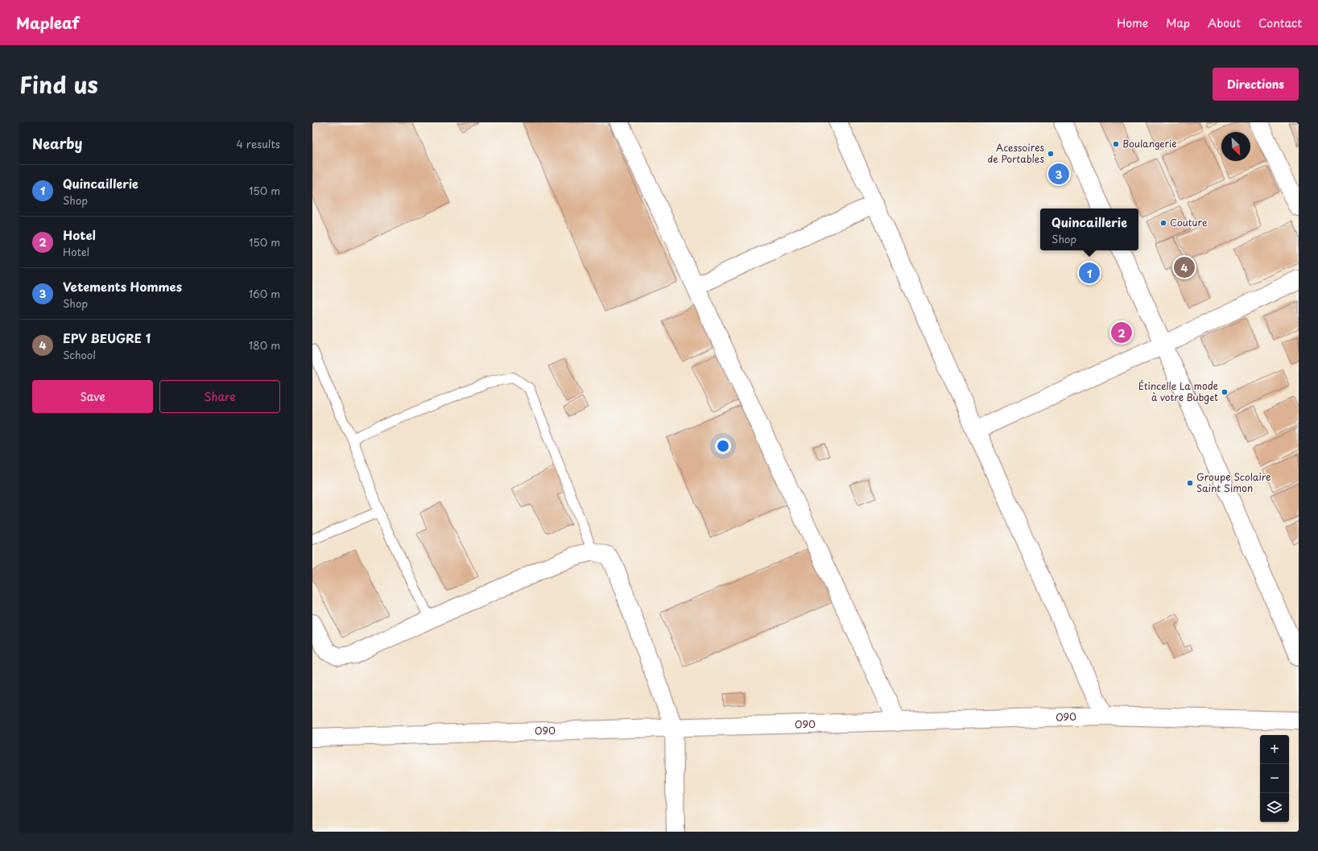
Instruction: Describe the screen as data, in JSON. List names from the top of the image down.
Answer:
{
  "streets": {
    "street": ["O90"]
  },
  "places": [
    "Boulangerie",
    "Acessoires de Portables",
    "Couture",
    "Étincelle La mode à votre Bubget",
    "Groupe Scolaire Saint Simon"
  ],
  "north": "bottom right",
  "page": {
    "header": "Mapleaf",
    "nav": [
      "Home",
      "Map",
      "About",
      "Contact"
    ],
    "title": "Find us",
    "buttons": [
      "Directions",
      ["Save", "Share"]
    ],
    "heading": ["Nearby", "4 results"],
    "pins": [
      "3",
      "4",
      "1",
      "2"
    ],
    "list": [
      {
        "mark": "1",
        "name": "Quincaillerie",
        "note": "Shop",
        "value": "150 m"
      },
      {
        "mark": "2",
        "name": "Hotel",
        "note": "Hotel",
        "value": "150 m"
      },
      {
        "mark": "3",
        "name": "Vetements Hommes",
        "note": "Shop",
        "value": "160 m"
      },
      {
        "mark": "4",
        "name": "EPV BEUGRE 1",
        "note": "School",
        "value": "180 m"
      }
    ],
    "popup": ["Quincaillerie", "Shop"],
    "map_buttons": ["+", "−"]
  }
}
